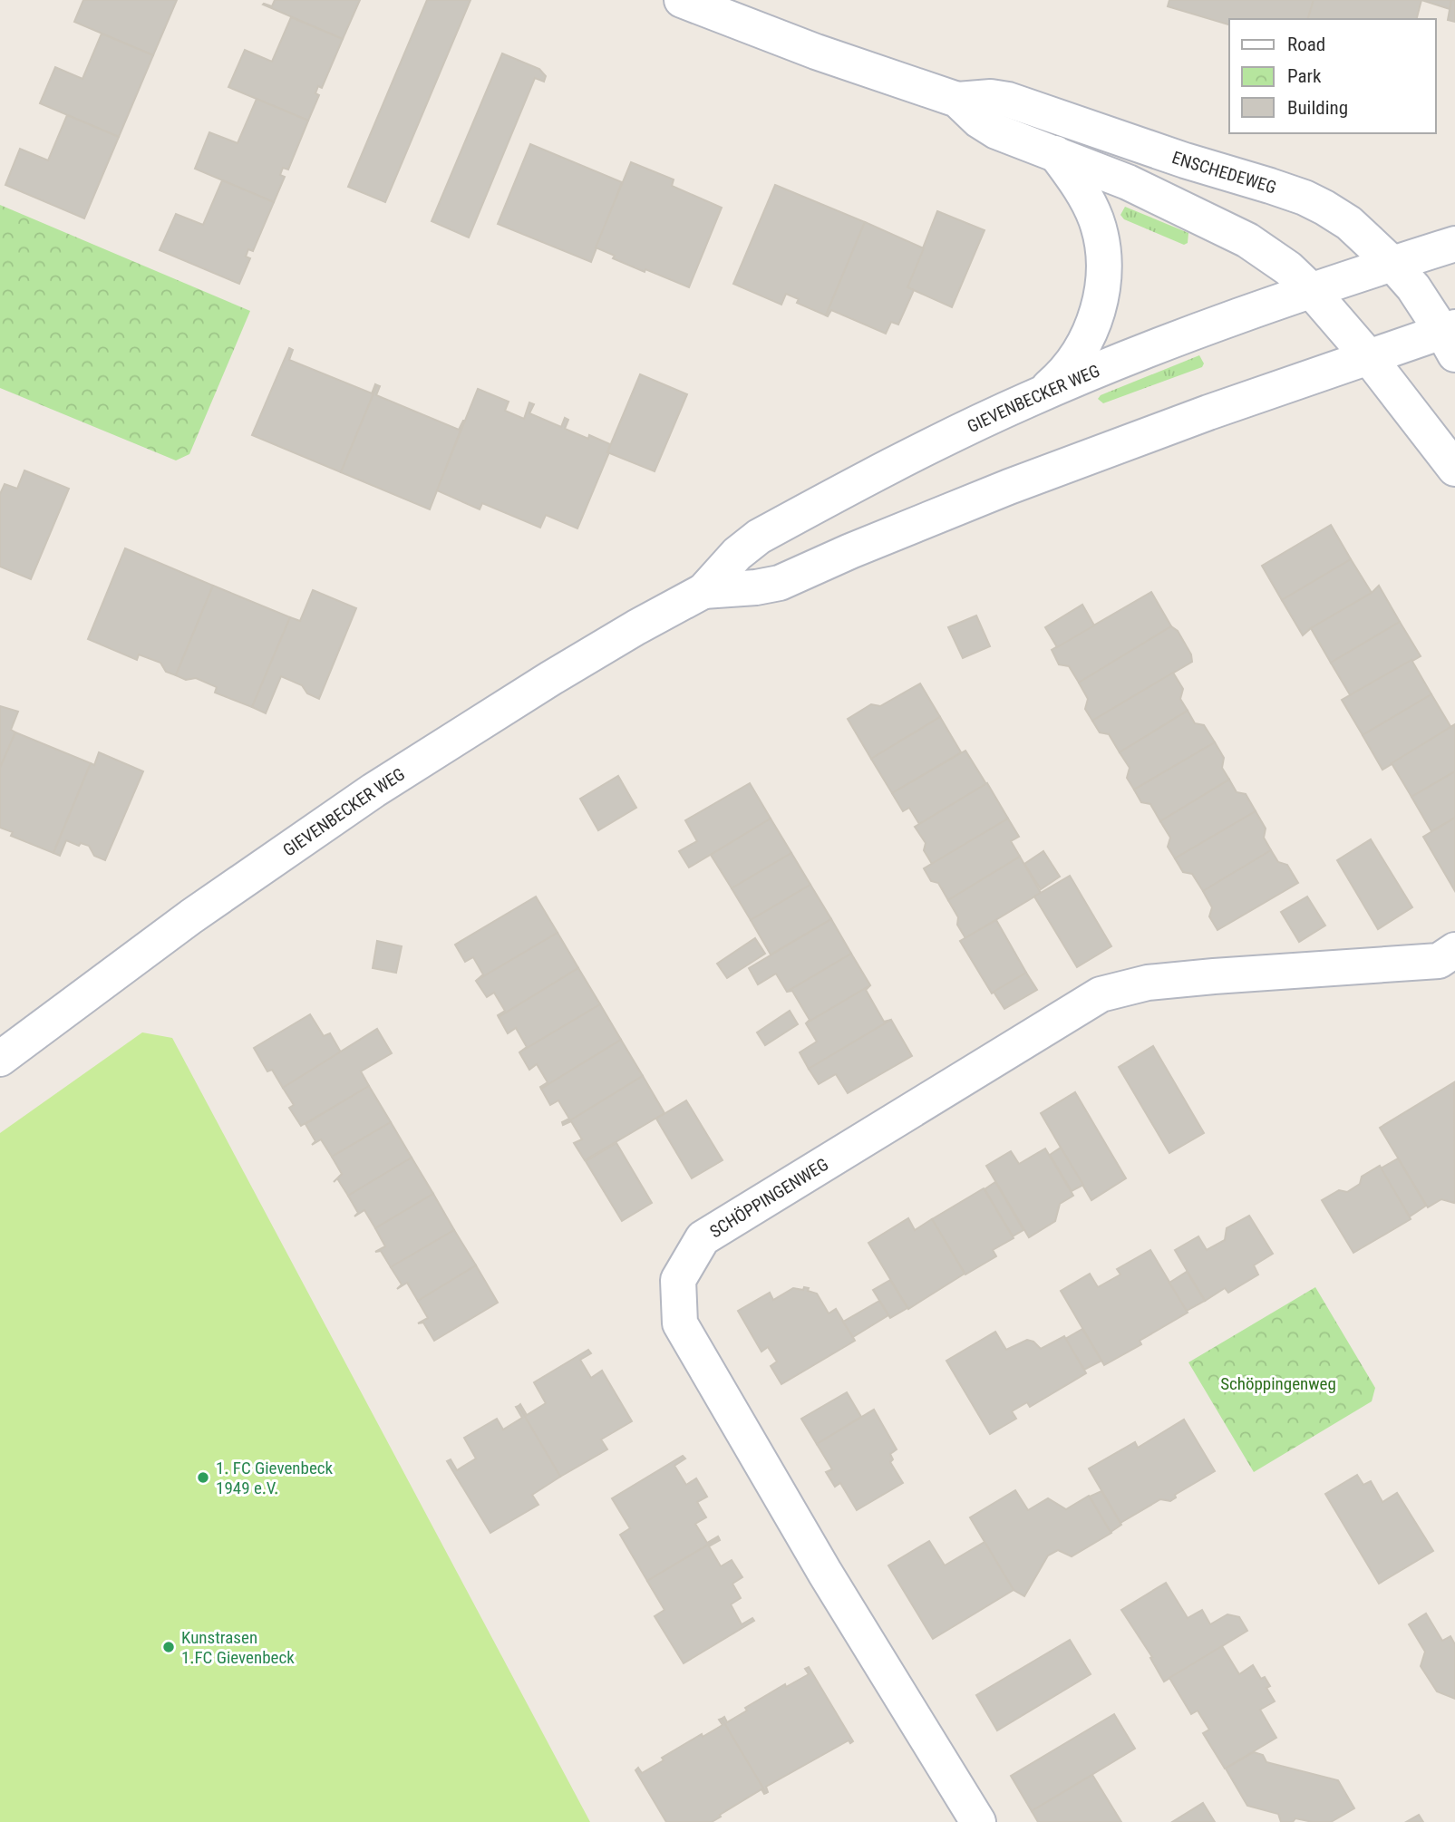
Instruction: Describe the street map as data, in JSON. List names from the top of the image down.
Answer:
{
  "streets": {
    "street": ["ENSCHEDEWEG", "GIEVENBECKER WEG", "SCHÖPPINGENWEG"]
  },
  "crossings": [
    ["ENSCHEDEWEG", "GIEVENBECKER WEG"]
  ],
  "parks": ["Schöppingenweg"],
  "places": ["1. FC Gievenbeck 1949 e.V.", "Kunstrasen 1.FC Gievenbeck"],
  "legend": ["Road", "Park", "Building"]
}
